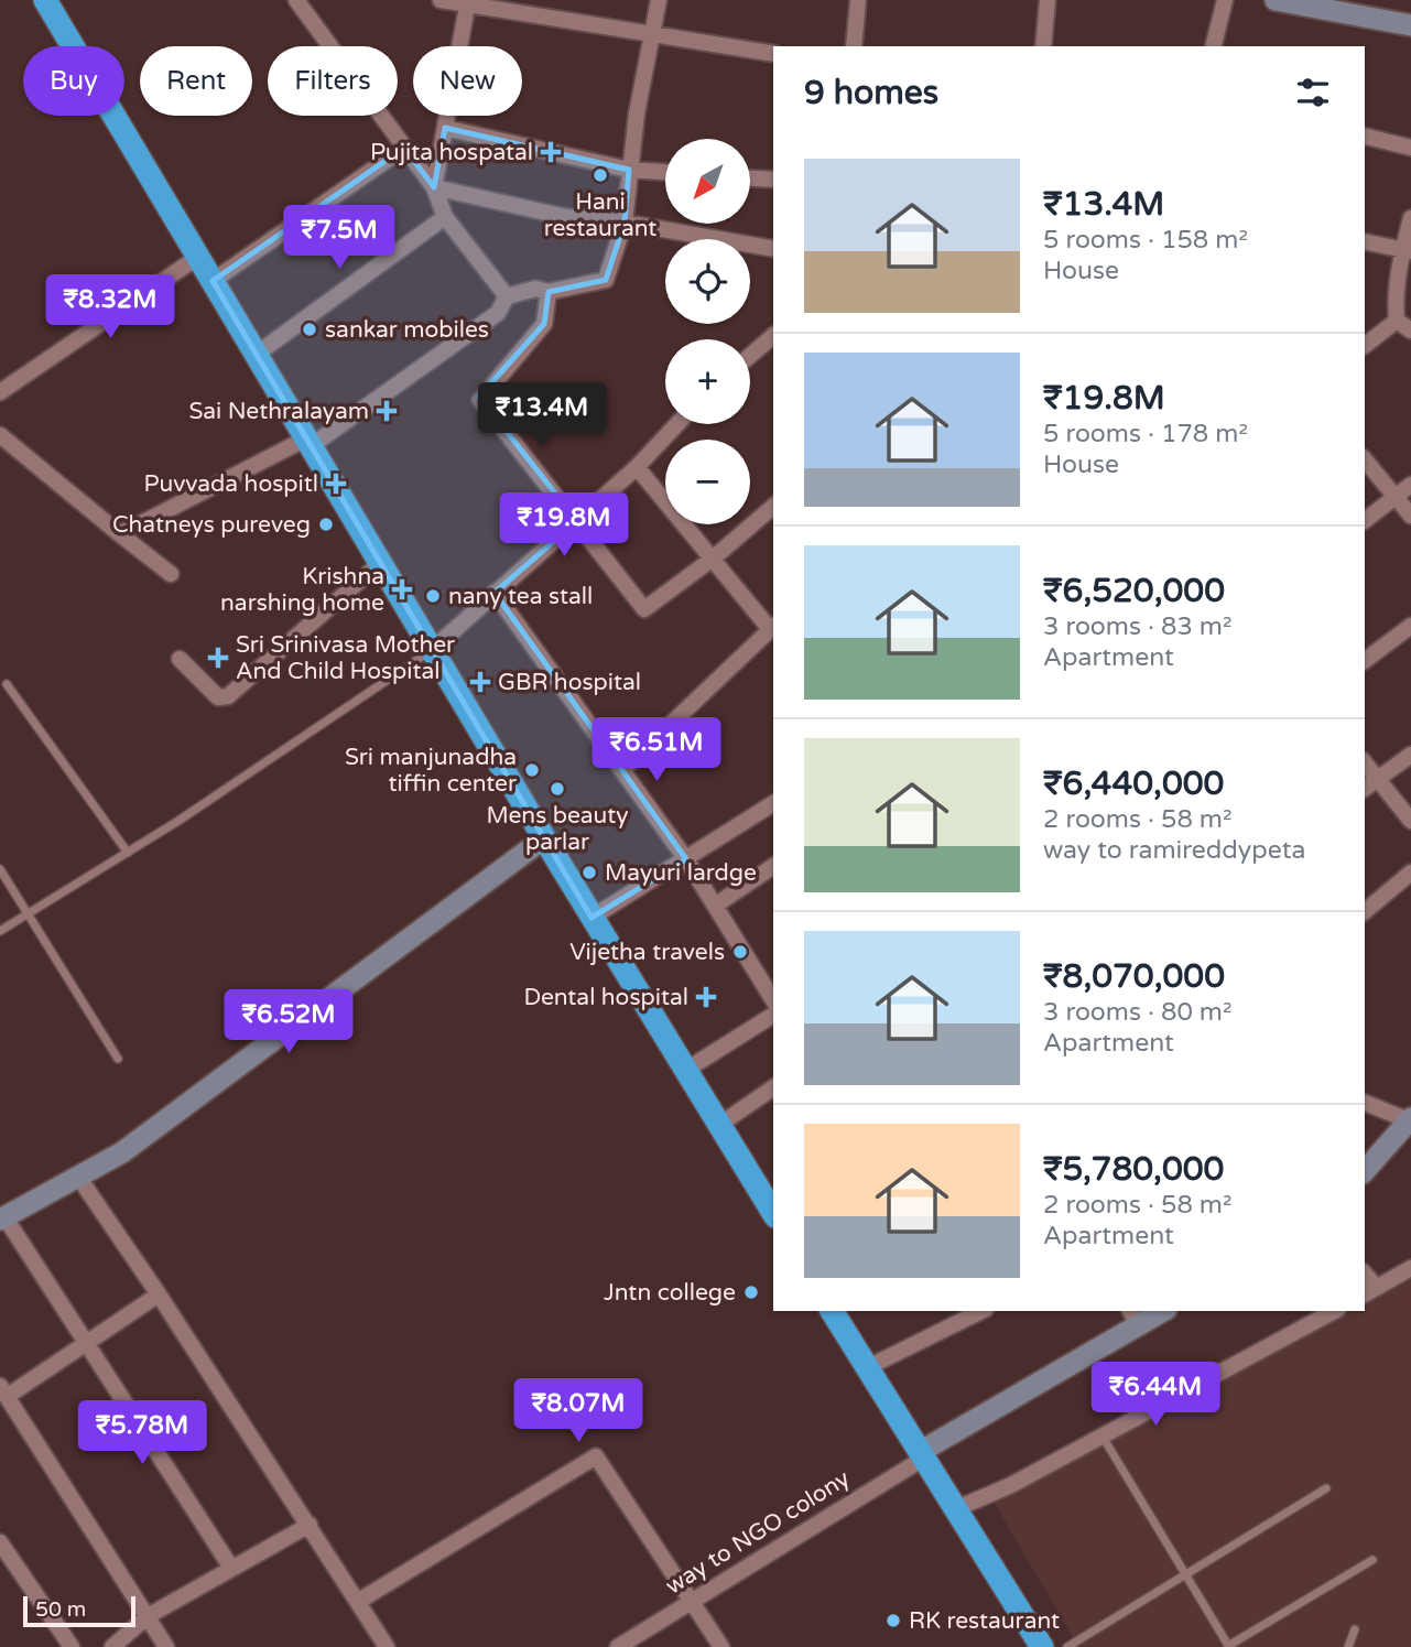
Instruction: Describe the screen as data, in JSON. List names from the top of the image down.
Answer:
{
  "streets": {
    "street": ["way to NGO colony"]
  },
  "places": {
    "health": [
      "Pujita hospatal",
      "Sai Nethralayam",
      "Puvvada hospitl",
      "Krishna narshing home",
      "Sri Srinivasa Mother And Child Hospital",
      "GBR hospital",
      "Dental hospital"
    ],
    "other": [
      "Hani restaurant",
      "sankar mobiles",
      "Chatneys pureveg",
      "nany tea stall",
      "Sri manjunadha tiffin center",
      "Mens beauty parlar",
      "Mayuri lardge",
      "Vijetha travels",
      "Jntn college",
      "RK restaurant"
    ]
  },
  "scale_bar": "50 m",
  "north": "bottom left",
  "page": {
    "chip": [
      "Buy",
      "Rent",
      "Filters",
      "New"
    ],
    "heading": "9 homes",
    "map_buttons": ["+", "−"],
    "list": [
      {
        "name": "₹13.4M",
        "note": "5 rooms · 158 m² · House"
      },
      {
        "name": "₹19.8M",
        "note": "5 rooms · 178 m² · House"
      },
      {
        "name": "₹6,520,000",
        "note": "3 rooms · 83 m² · Apartment"
      },
      {
        "name": "₹6,440,000",
        "note": "2 rooms · 58 m² · way to ramireddypeta"
      },
      {
        "name": "₹8,070,000",
        "note": "3 rooms · 80 m² · Apartment"
      },
      {
        "name": "₹5,780,000",
        "note": "2 rooms · 58 m² · Apartment"
      }
    ],
    "price": [
      "₹7.5M",
      "₹8.32M",
      "₹13.4M",
      "₹19.8M",
      "₹6.51M",
      "₹6.52M",
      "₹6.44M",
      "₹8.07M",
      "₹5.78M"
    ],
    "scale": "50 m"
  }
}
